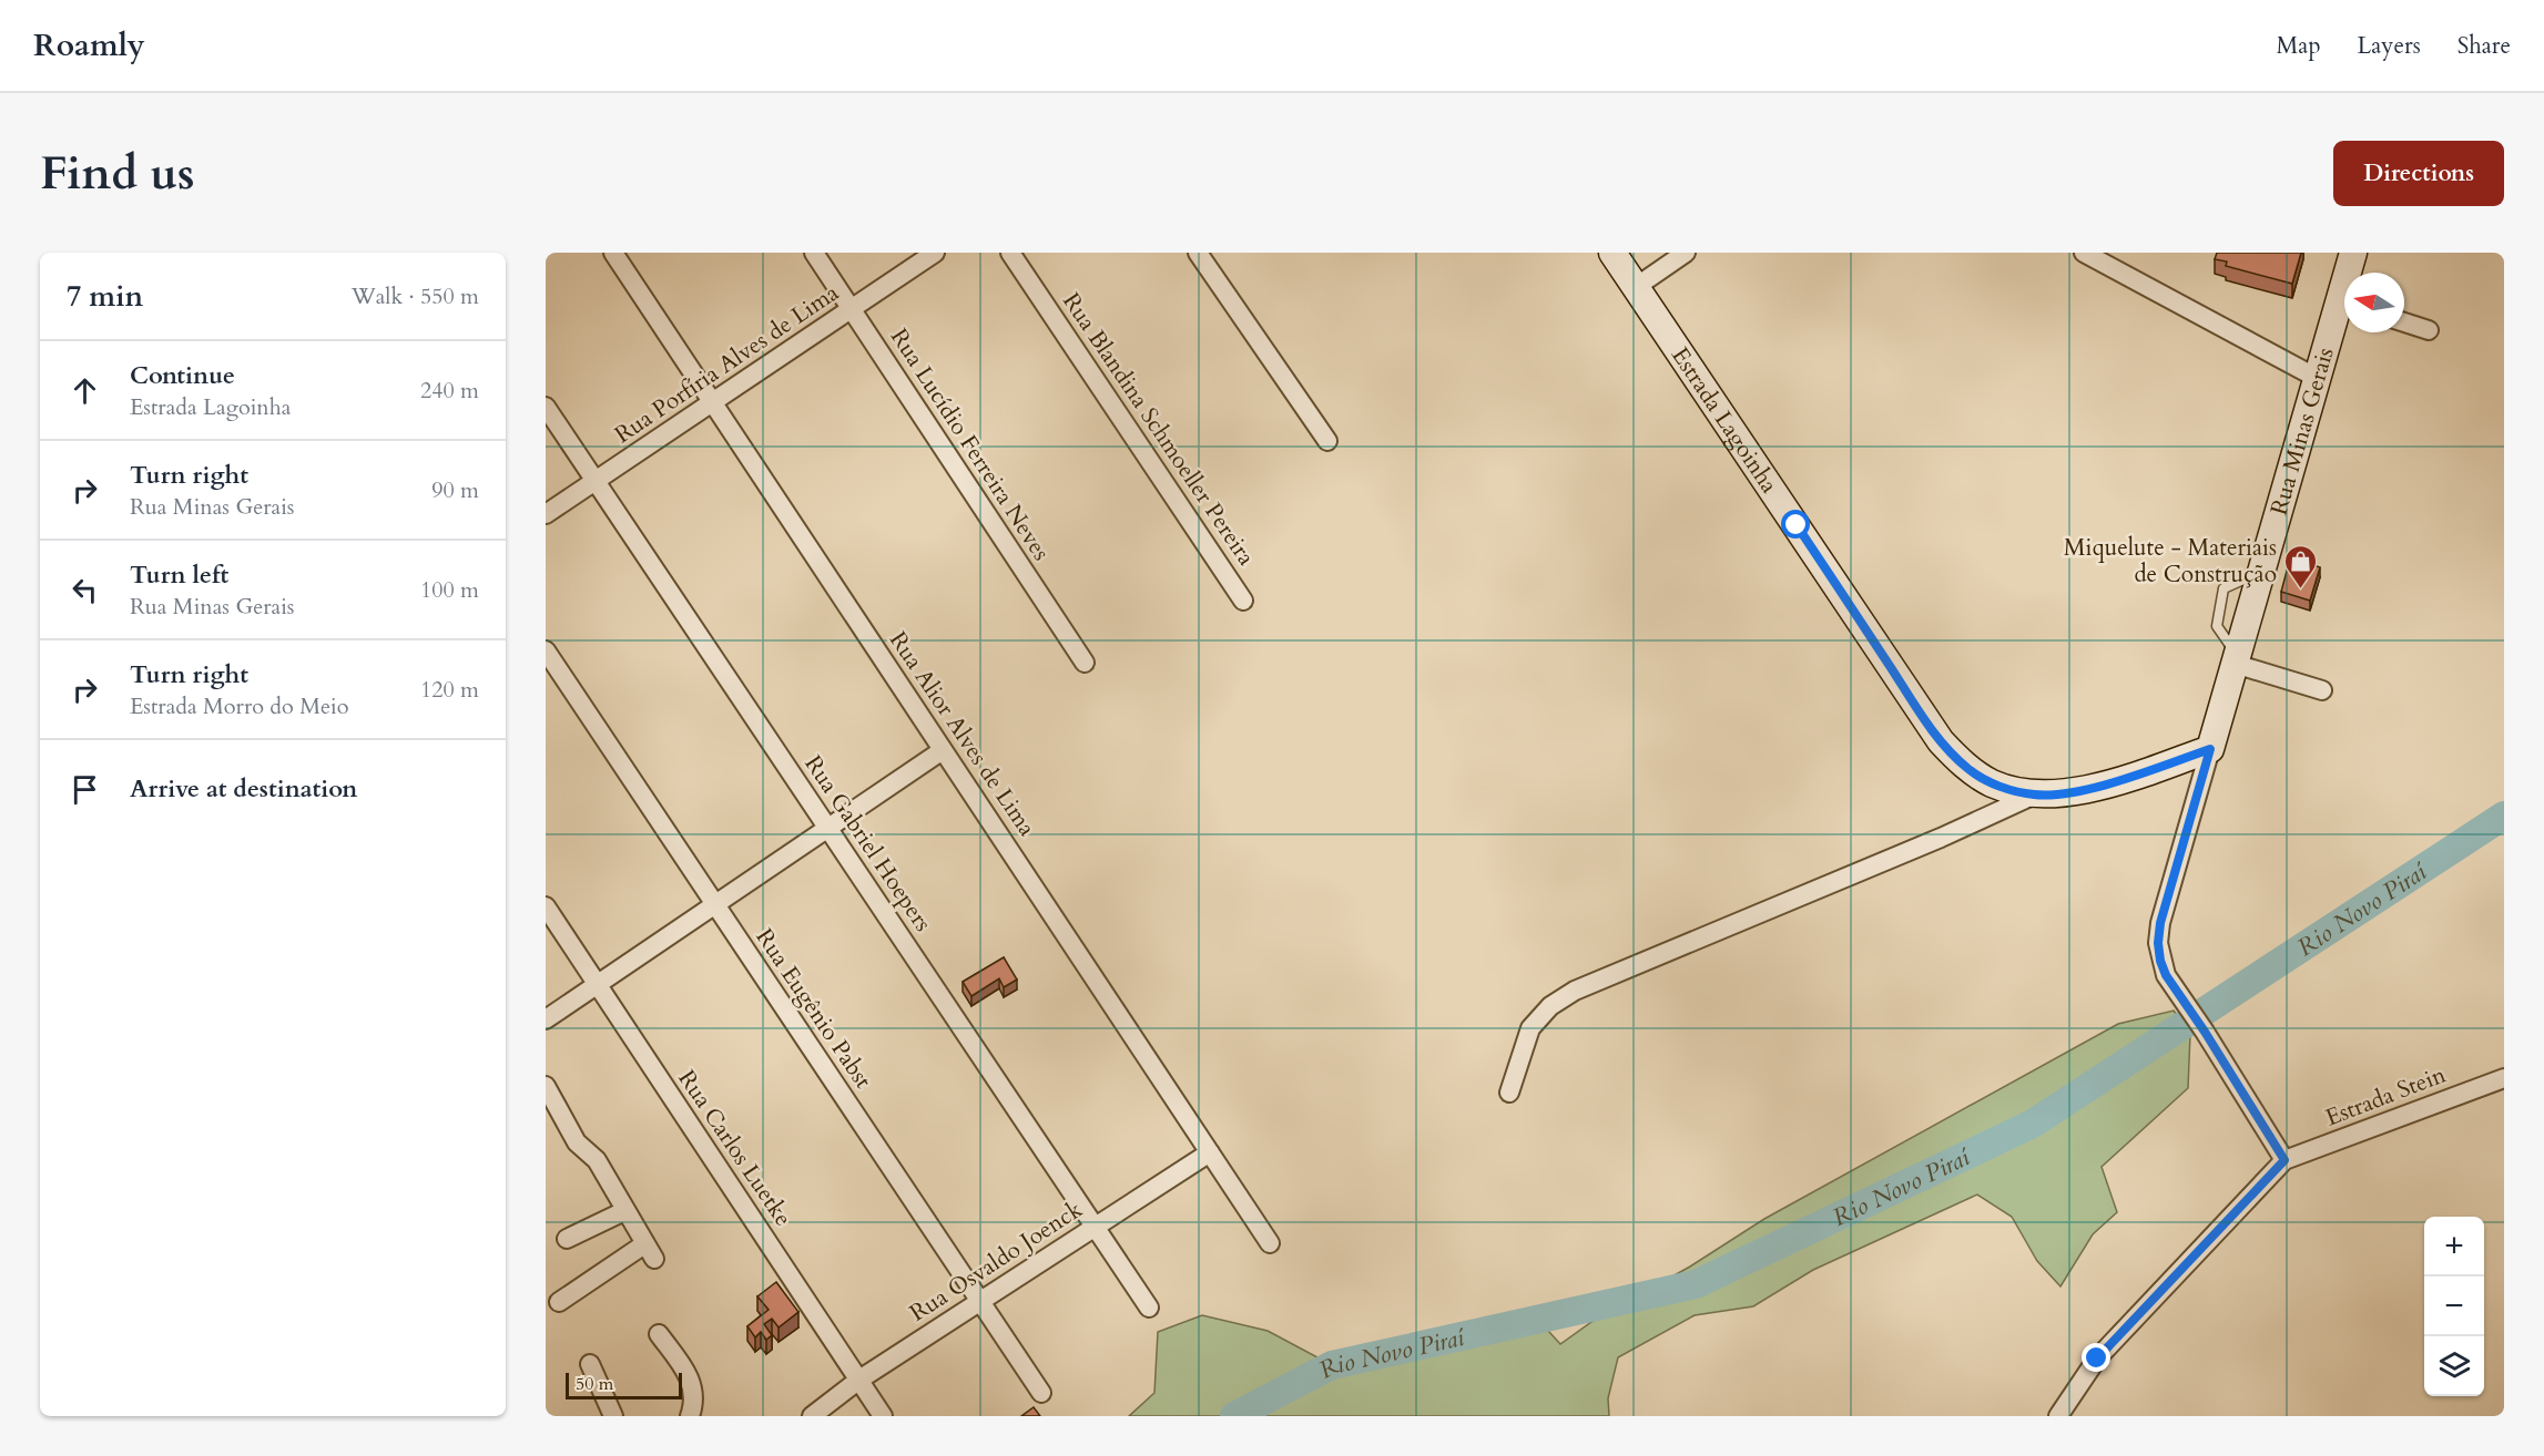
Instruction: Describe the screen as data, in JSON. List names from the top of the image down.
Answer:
{
  "streets": {
    "main road": ["Estrada Lagoinha", "Rua Minas Gerais"],
    "street": [
      "Rua Porfíria Alves de Lima",
      "Rua Blandina Schmoeller Pereira",
      "Rua Lucídio Ferreira Neves",
      "Rua Alior Alves de Lima",
      "Rua Gabriel Hoepers",
      "Rua Eugênio Pabst",
      "Estrada Stein",
      "Rua Carlos Luetke",
      "Rua Osvaldo Joenck"
    ]
  },
  "crossings": [
    ["Rua Porfíria Alves de Lima", "Rua Lucídio Ferreira Neves"],
    ["Rua Porfíria Alves de Lima", "Rua Alior Alves de Lima"],
    ["Rua Porfíria Alves de Lima", "Rua Gabriel Hoepers"],
    ["Estrada Lagoinha", "Rua Minas Gerais"],
    ["Rua Minas Gerais", "Estrada Stein"],
    ["Rua Alior Alves de Lima", "Rua Osvaldo Joenck"],
    ["Rua Gabriel Hoepers", "Rua Osvaldo Joenck"],
    ["Rua Eugênio Pabst", "Rua Osvaldo Joenck"],
    ["Rua Carlos Luetke", "Rua Osvaldo Joenck"]
  ],
  "water": ["Rio Novo Piraí"],
  "places": {
    "shop": ["Miquelute - Materiais de Construção"]
  },
  "scale_bar": "50 m",
  "north": "left",
  "page": {
    "header": "Roamly",
    "nav": ["Map", "Layers", "Share"],
    "buttons": "Directions",
    "title": "Find us",
    "heading": ["7 min", "Walk · 550 m"],
    "list": [
      ["Continue", "Estrada Lagoinha", "240 m"],
      ["Turn right", "Rua Minas Gerais", "90 m"],
      ["Turn left", "Rua Minas Gerais", "100 m"],
      ["Turn right", "Estrada Morro do Meio", "120 m"],
      "Arrive at destination"
    ],
    "map_buttons": ["+", "−"],
    "scale": "50 m"
  }
}
